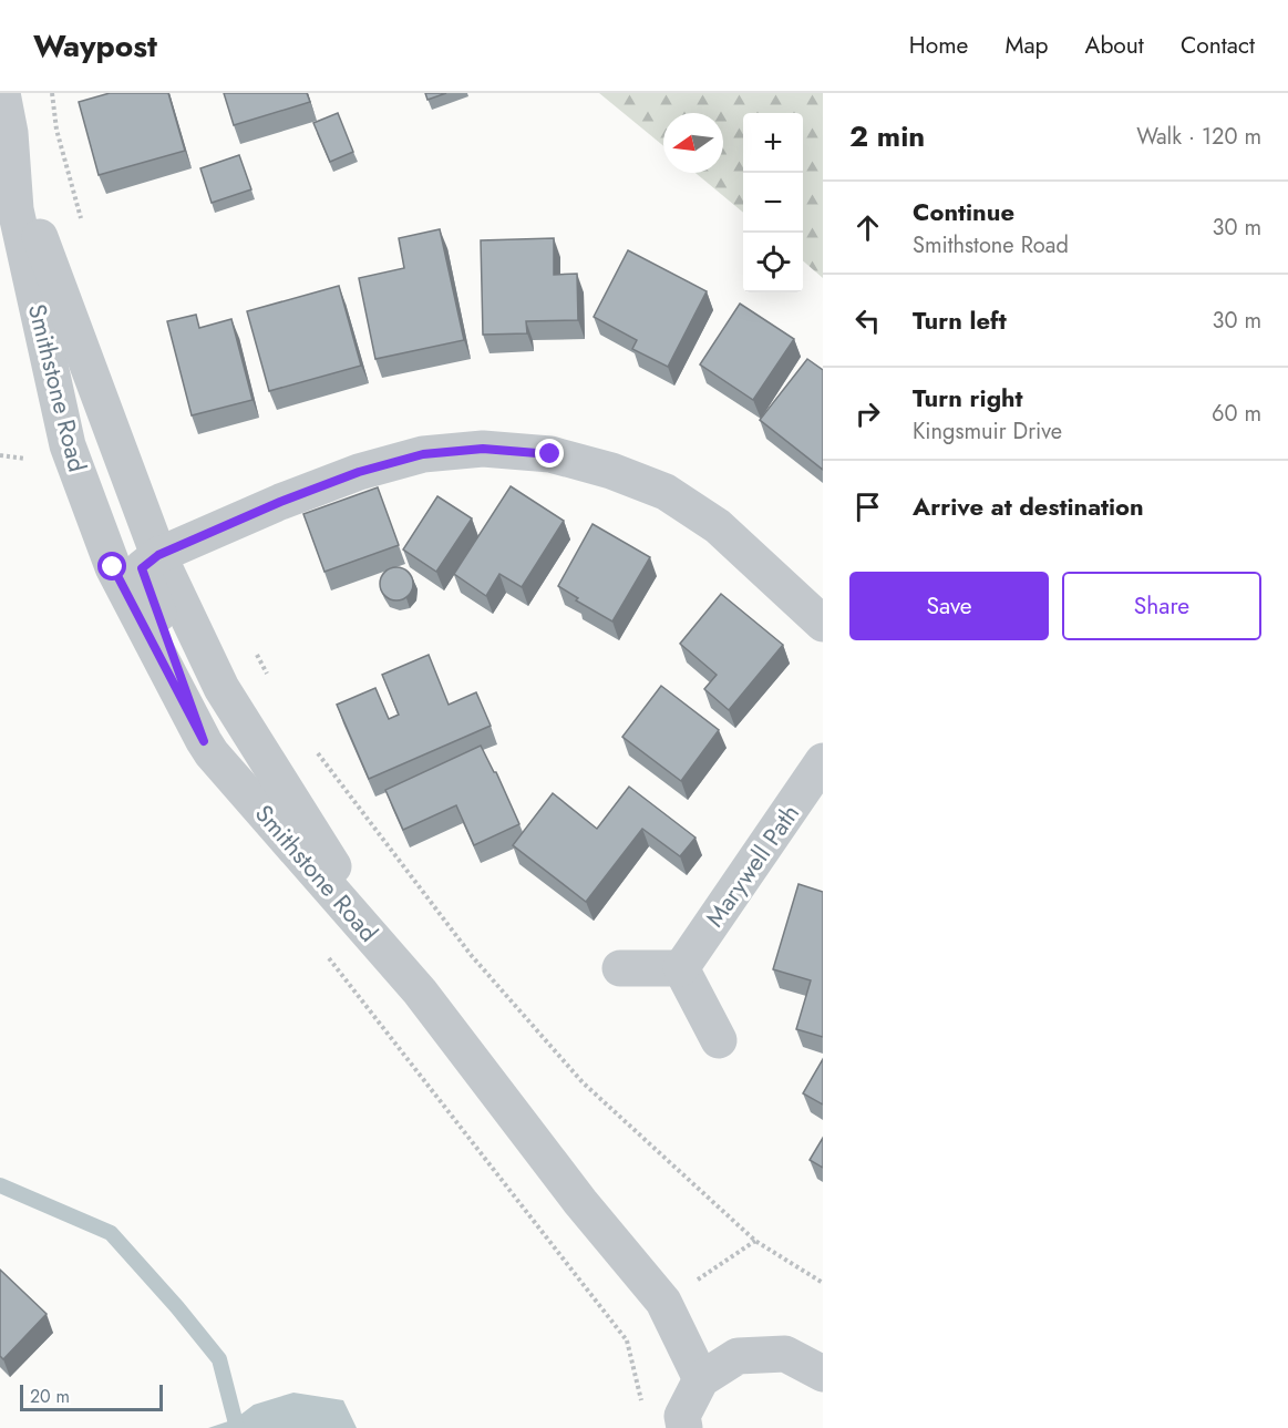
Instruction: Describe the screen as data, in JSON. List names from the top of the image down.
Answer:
{
  "streets": {
    "street": ["Smithstone Road", "Marywell Path"]
  },
  "scale_bar": "20 m",
  "north": "left",
  "page": {
    "header": "Waypost",
    "nav": [
      "Home",
      "Map",
      "About",
      "Contact"
    ],
    "heading": ["2 min", "Walk · 120 m"],
    "map_buttons": ["+", "−"],
    "list": [
      ["Continue", "Smithstone Road", "30 m"],
      ["Turn left", "30 m"],
      ["Turn right", "Kingsmuir Drive", "60 m"],
      "Arrive at destination"
    ],
    "buttons": ["Save", "Share"],
    "scale": "20 m"
  }
}
